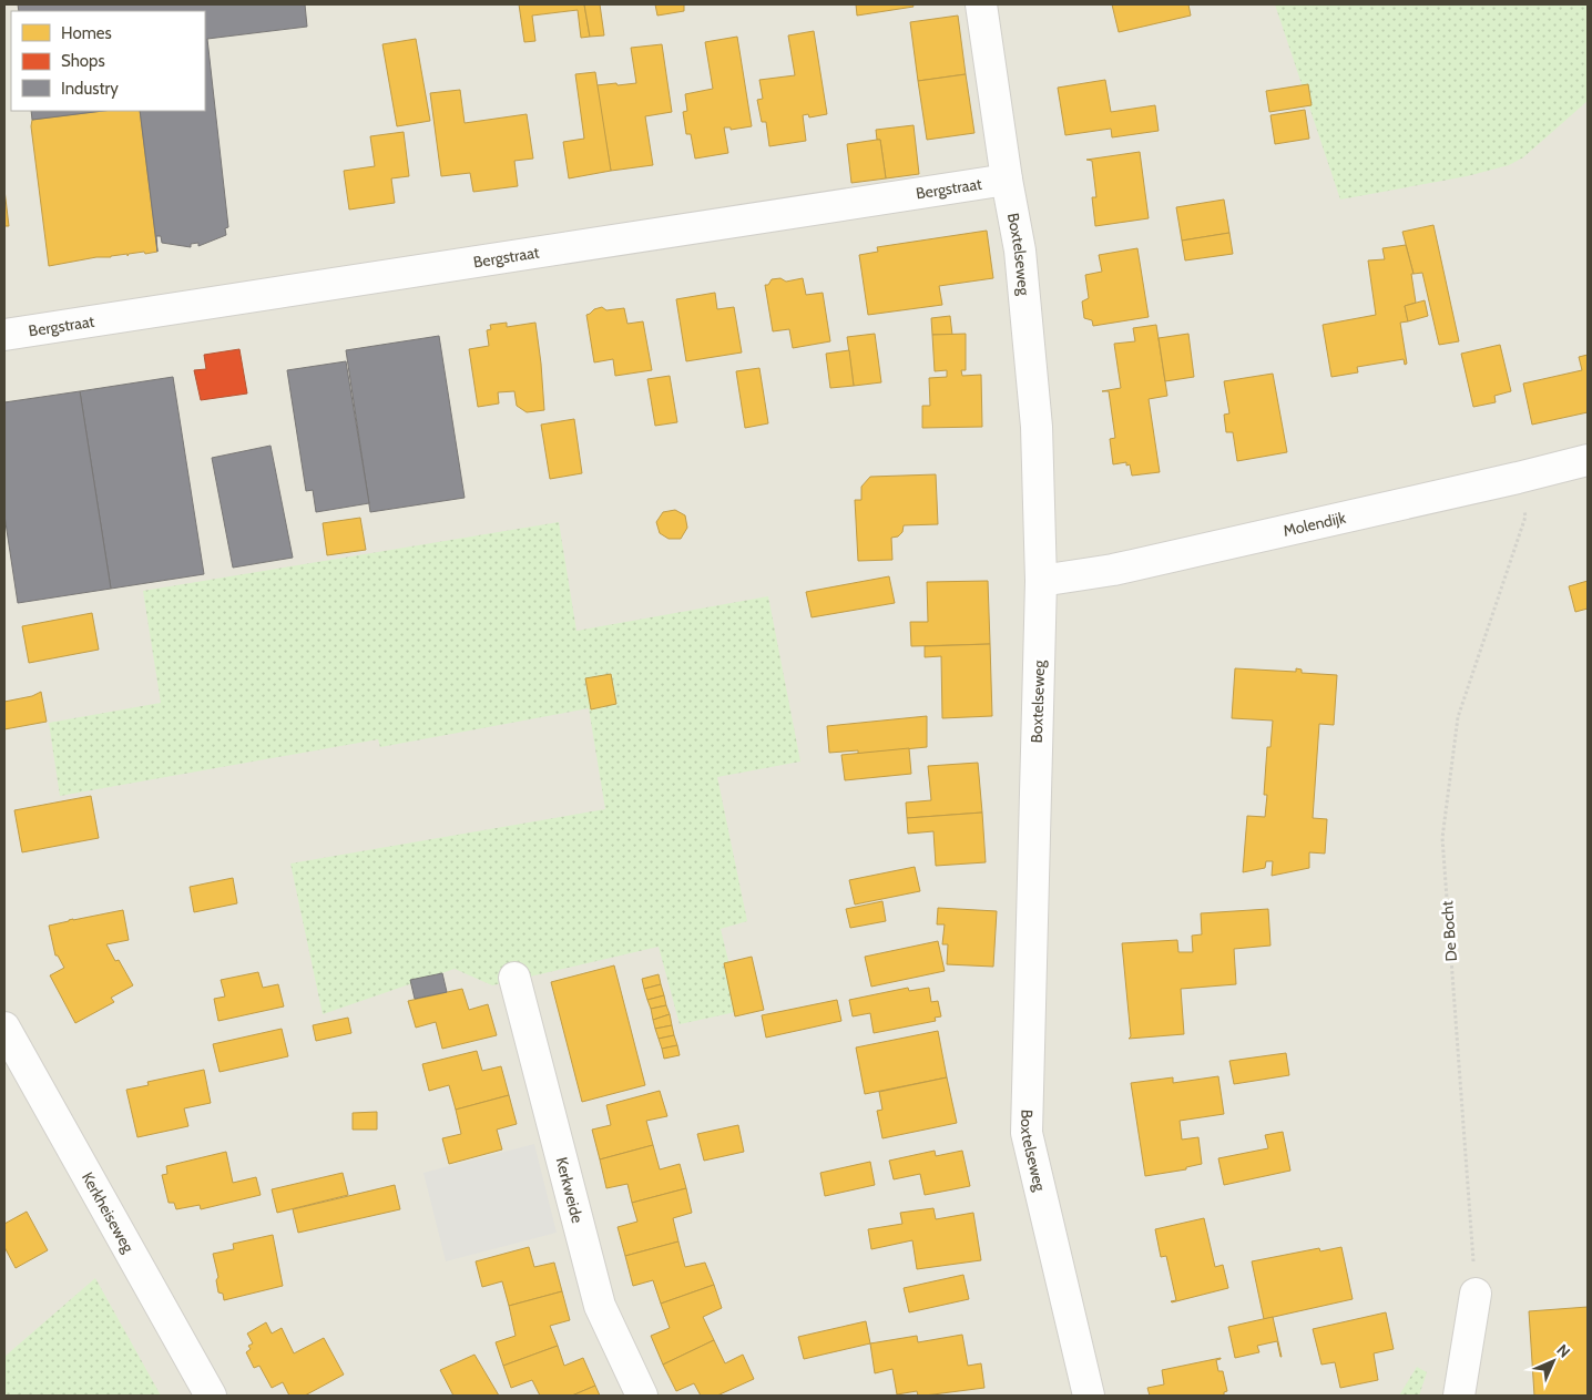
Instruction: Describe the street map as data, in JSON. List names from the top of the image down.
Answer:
{
  "streets": {
    "street": [
      "Bergstraat",
      "Boxtelseweg",
      "Molendijk",
      "Kerkweide",
      "Kerkheiseweg"
    ],
    "path": ["De Bocht"]
  },
  "crossings": [
    ["Bergstraat", "Boxtelseweg"],
    ["Boxtelseweg", "Molendijk"],
    ["Molendijk", "De Bocht"]
  ],
  "legend": ["Homes", "Shops", "Industry"],
  "north": "top right"
}
